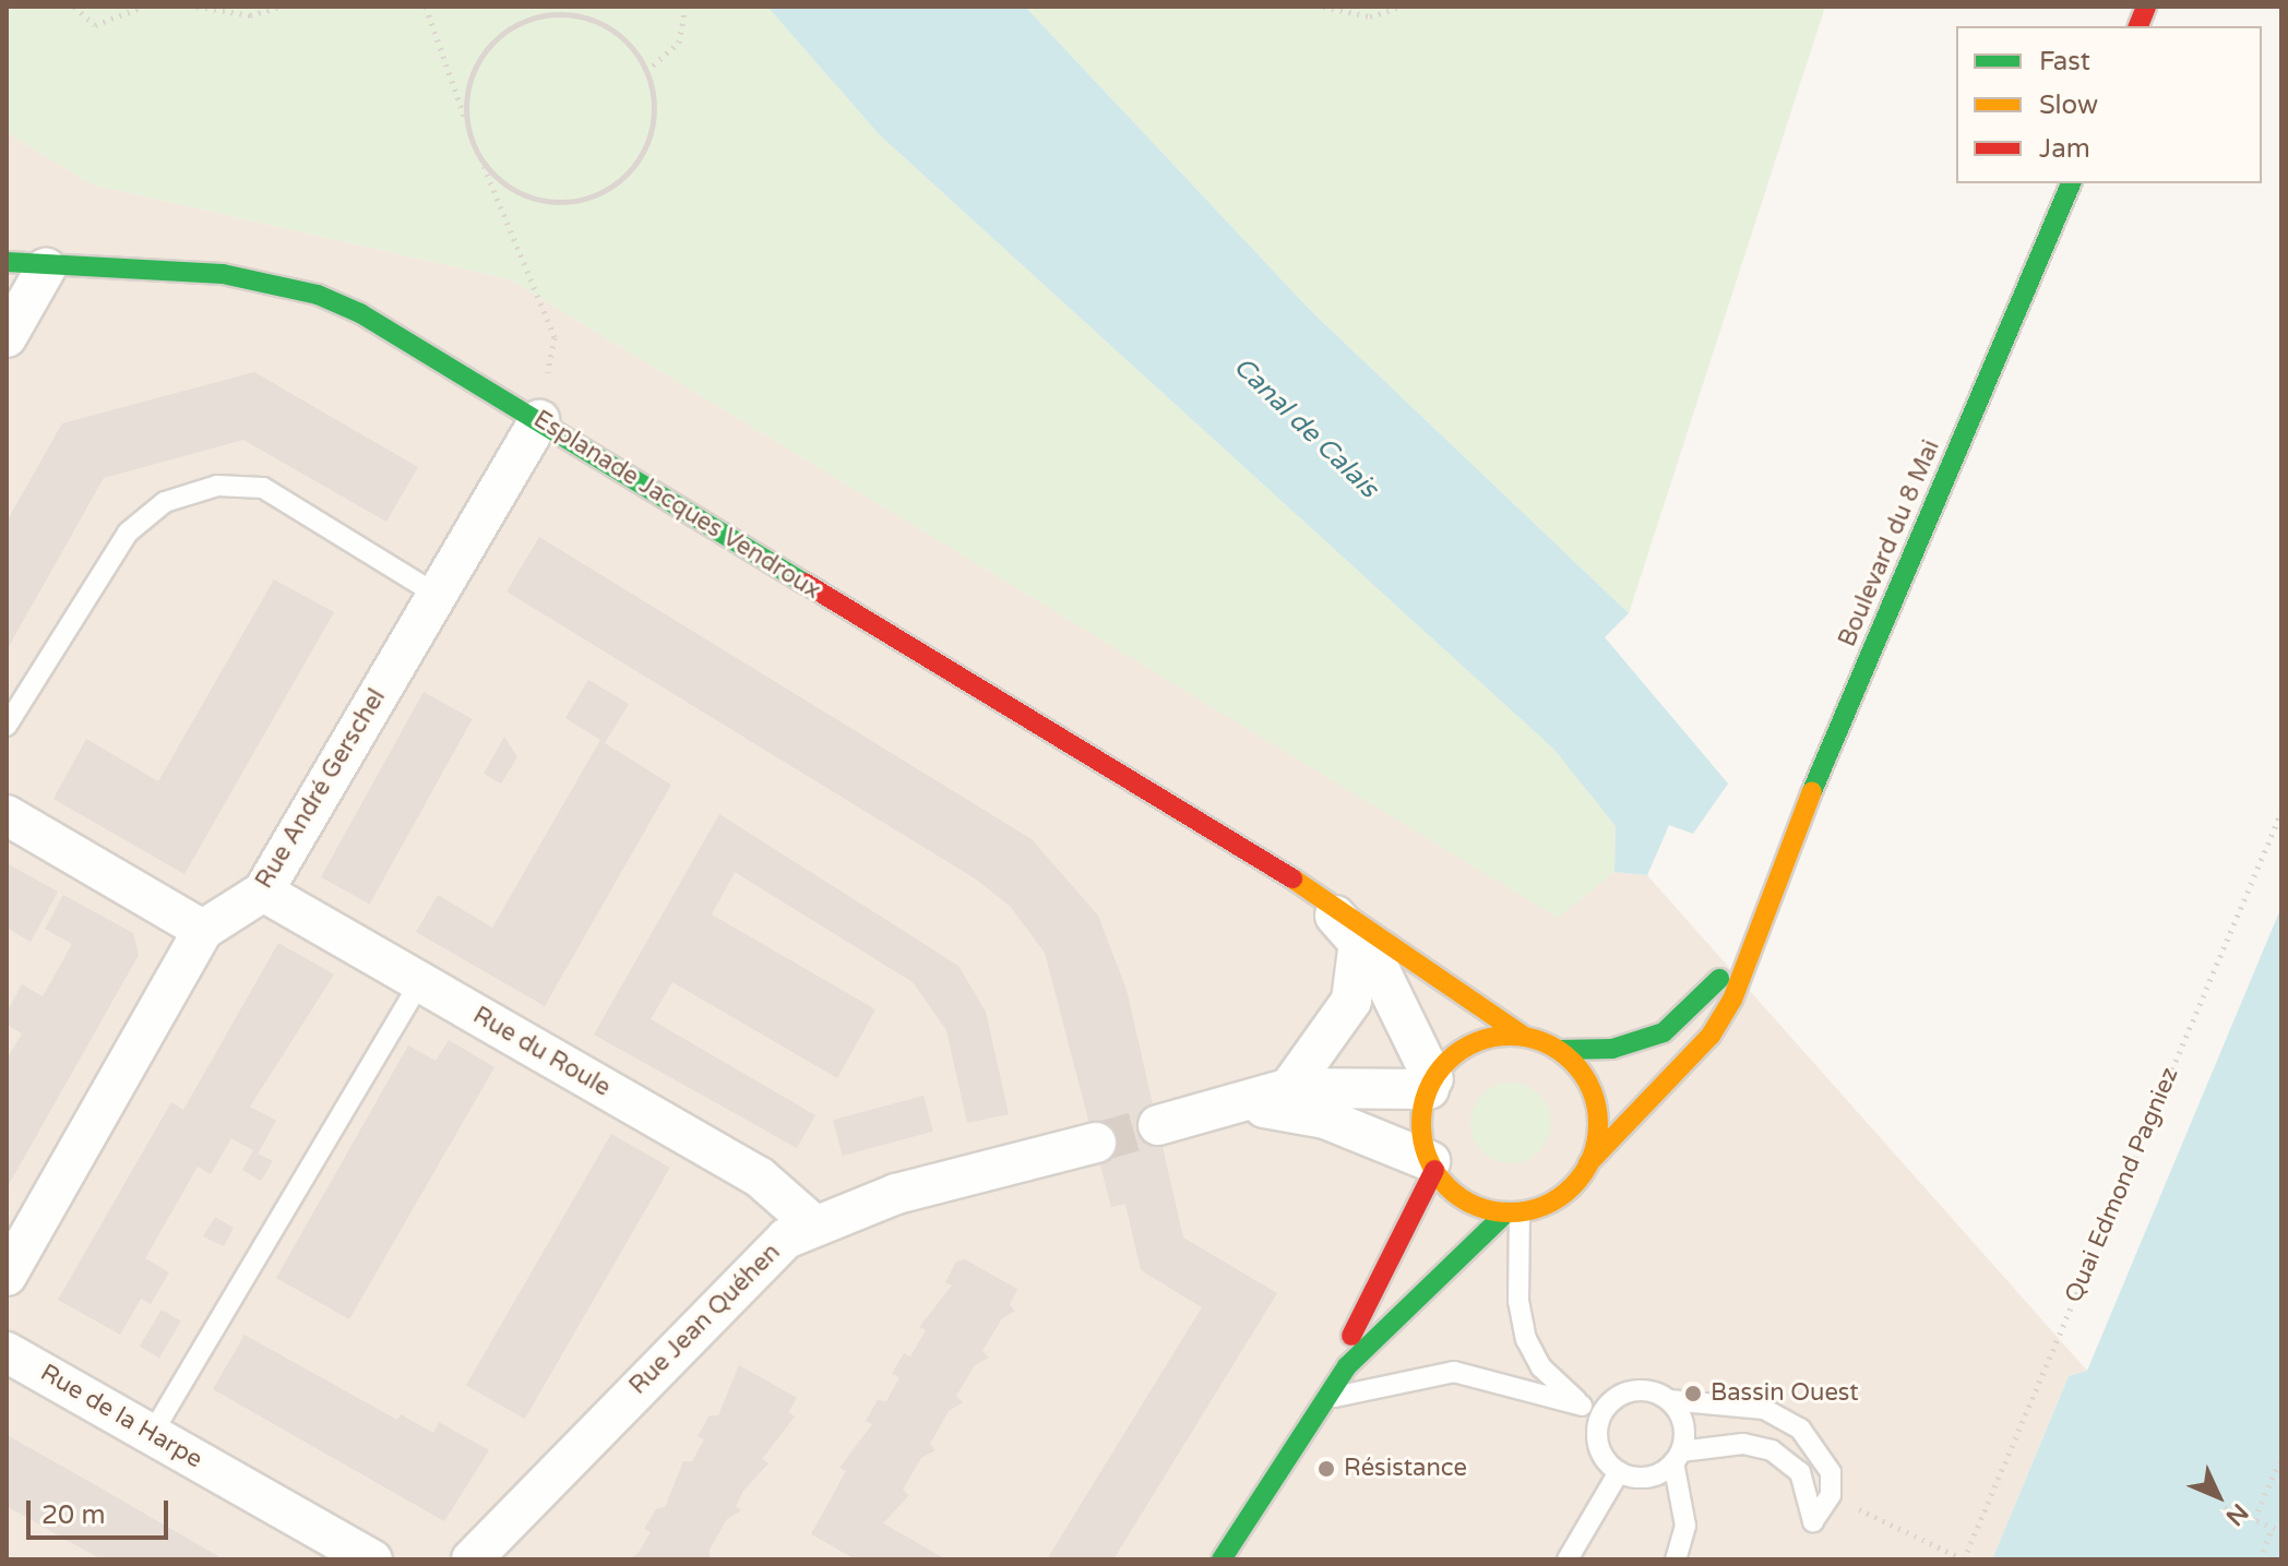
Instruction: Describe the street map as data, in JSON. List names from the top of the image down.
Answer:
{
  "streets": {
    "street": [
      "Esplanade Jacques Vendroux",
      "Boulevard du 8 Mai",
      "Rue André Gerschel",
      "Rue du Roule",
      "Rue Jean Quéhen",
      "Rue de la Harpe"
    ],
    "path": ["Quai Edmond Pagniez"]
  },
  "crossings": [
    ["Esplanade Jacques Vendroux", "Boulevard du 8 Mai"],
    ["Esplanade Jacques Vendroux", "Rue André Gerschel"],
    ["Rue André Gerschel", "Rue du Roule"],
    ["Rue du Roule", "Rue Jean Quéhen"]
  ],
  "water": ["Canal de Calais"],
  "places": ["Bassin Ouest", "Résistance"],
  "legend": ["Fast", "Slow", "Jam"],
  "scale_bar": "20 m",
  "north": "bottom right"
}
